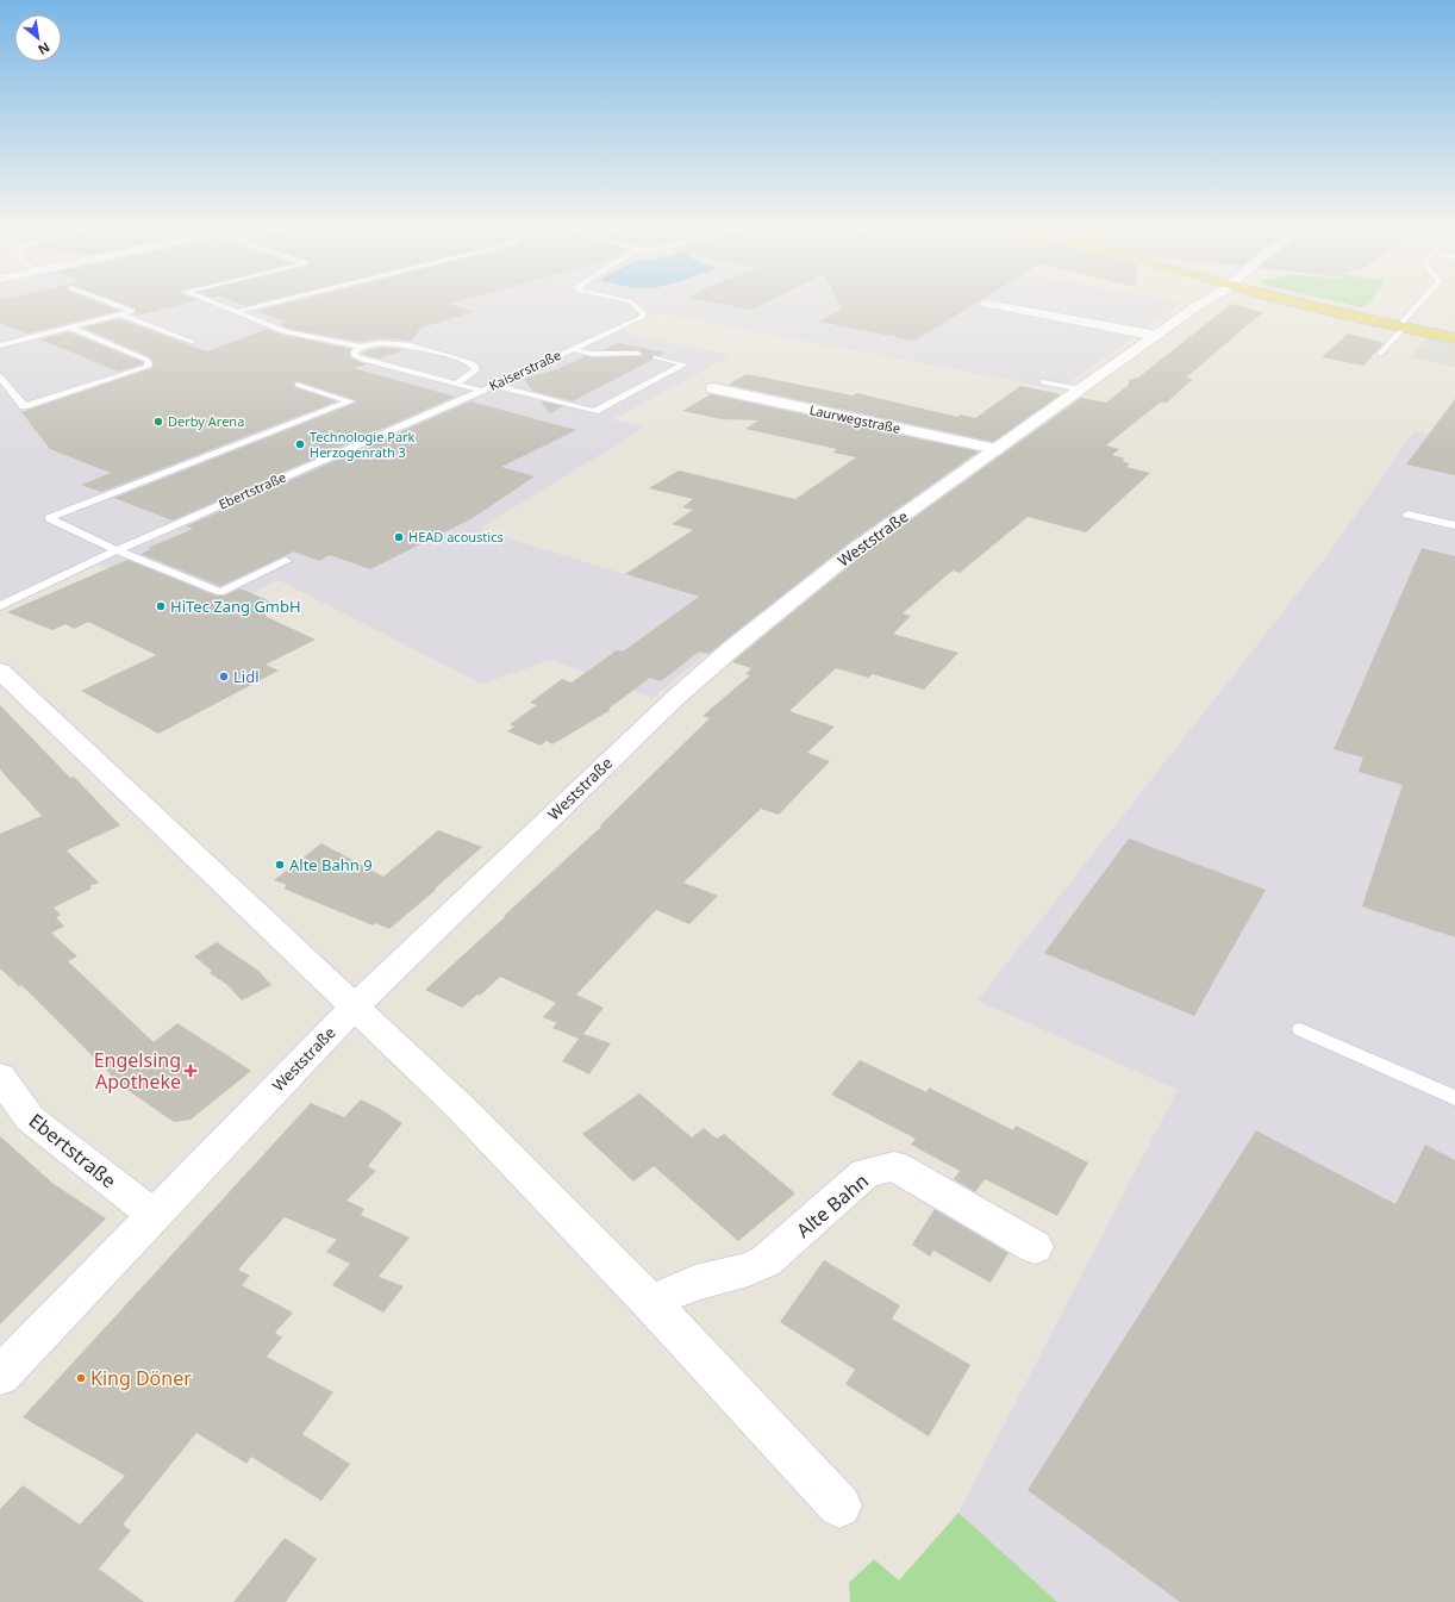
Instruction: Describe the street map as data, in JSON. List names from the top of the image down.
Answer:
{
  "streets": {
    "street": [
      "Laurwegstraße",
      "Ebertstraße",
      "Weststraße",
      "Alte Bahn"
    ],
    "lane": ["Kaiserstraße"]
  },
  "crossings": [
    ["Kaiserstraße", "Ebertstraße"],
    ["Laurwegstraße", "Weststraße"],
    ["Ebertstraße", "Weststraße"]
  ],
  "places": {
    "other": [
      "Derby Arena",
      "Technologie Park Herzogenrath 3",
      "HEAD acoustics",
      "HiTec Zang GmbH",
      "Lidl",
      "Alte Bahn 9",
      "King Döner"
    ],
    "health": ["Engelsing Apotheke"]
  },
  "north": "bottom right"
}
